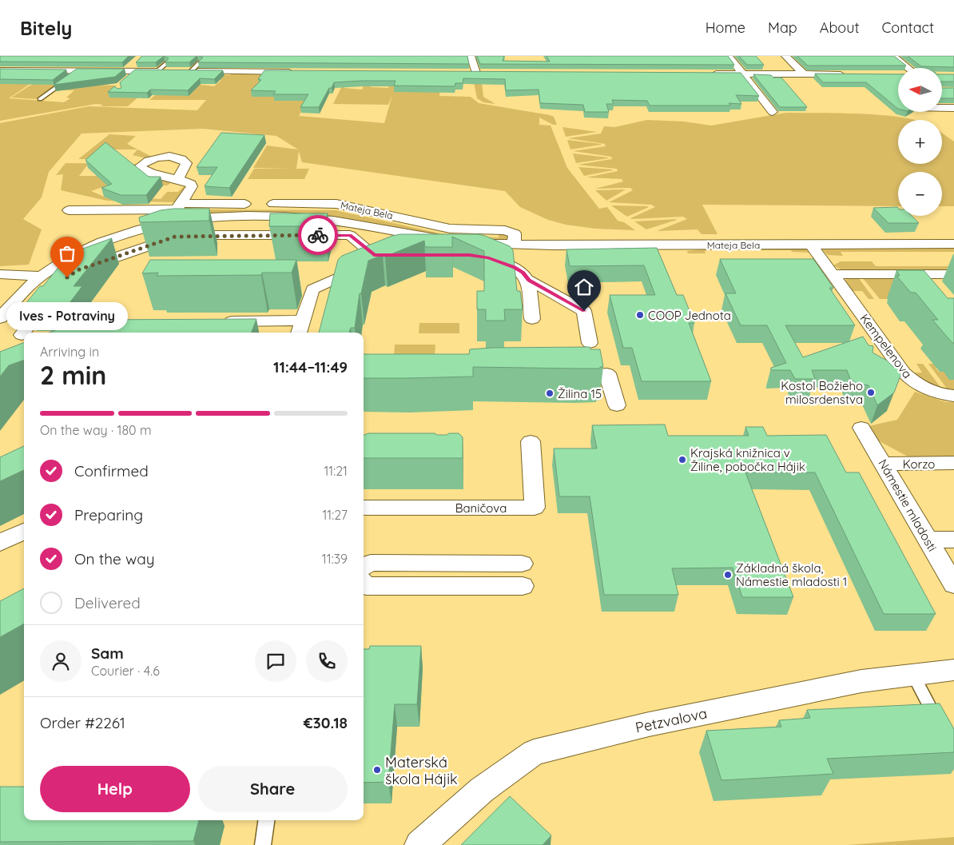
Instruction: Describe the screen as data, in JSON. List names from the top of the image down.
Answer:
{
  "streets": {
    "street": [
      "Mateja Bela",
      "Kempelenova",
      "Korzo",
      "Námestie mladosti",
      "Baničova",
      "Petzvalova"
    ]
  },
  "crossings": [
    ["Mateja Bela", "Kempelenova"],
    ["Korzo", "Námestie mladosti"]
  ],
  "places": [
    "Ives - Potraviny",
    "COOP Jednota",
    "Kostol Božieho milosrdenstva",
    "Žilina 15",
    "Krajská knižnica v Žiline, pobočka Hájik",
    "Základná škola, Námestie mladosti 1",
    "Materská škola Hájik"
  ],
  "north": "left",
  "page": {
    "header": "Bitely",
    "nav": [
      "Home",
      "Map",
      "About",
      "Contact"
    ],
    "map_buttons": ["+", "−"],
    "bubble": "Ives - Potraviny",
    "heading": ["2 min", "Arriving in", "11:44–11:49"],
    "panel": [
      "Sam",
      "Courier · 4.6",
      "Order #2261",
      "€30.18"
    ],
    "bar": "On the way · 180 m",
    "list": [
      ["Confirmed", "11:21"],
      ["Preparing", "11:27"],
      ["On the way", "11:39"],
      "Delivered"
    ],
    "buttons": ["Help", "Share"]
  }
}
